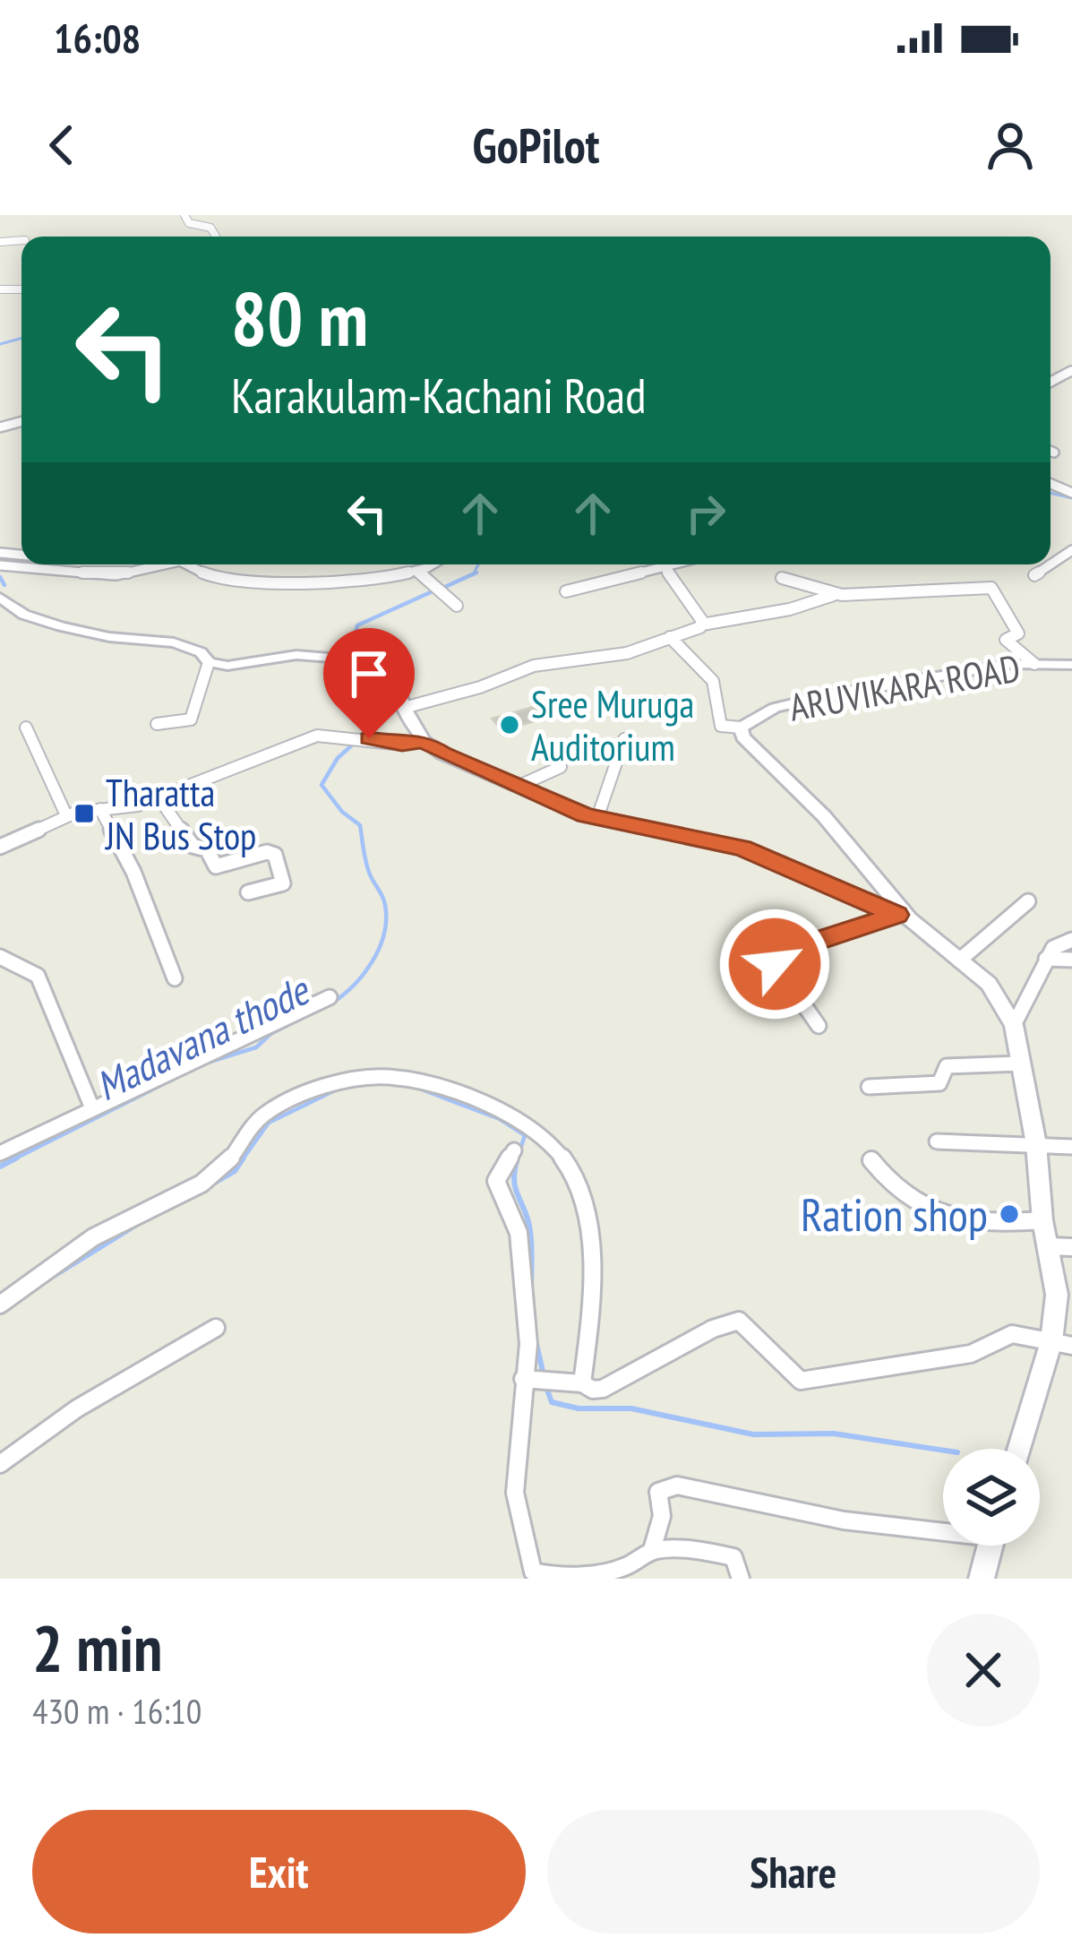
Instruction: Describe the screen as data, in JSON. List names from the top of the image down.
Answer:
{
  "streets": {
    "main road": ["ARUVIKARA ROAD"]
  },
  "water": ["Madavana thode"],
  "places": {
    "other": ["Sree Muruga Auditorium", "Ration shop"],
    "transit": ["Tharatta JN Bus Stop"]
  },
  "page": {
    "status": "16:08",
    "header": "GoPilot",
    "turn": ["80 m", "Karakulam-Kachani Road"],
    "heading": ["2 min", "430 m · 16:10"],
    "buttons": ["Exit", "Share"]
  }
}
